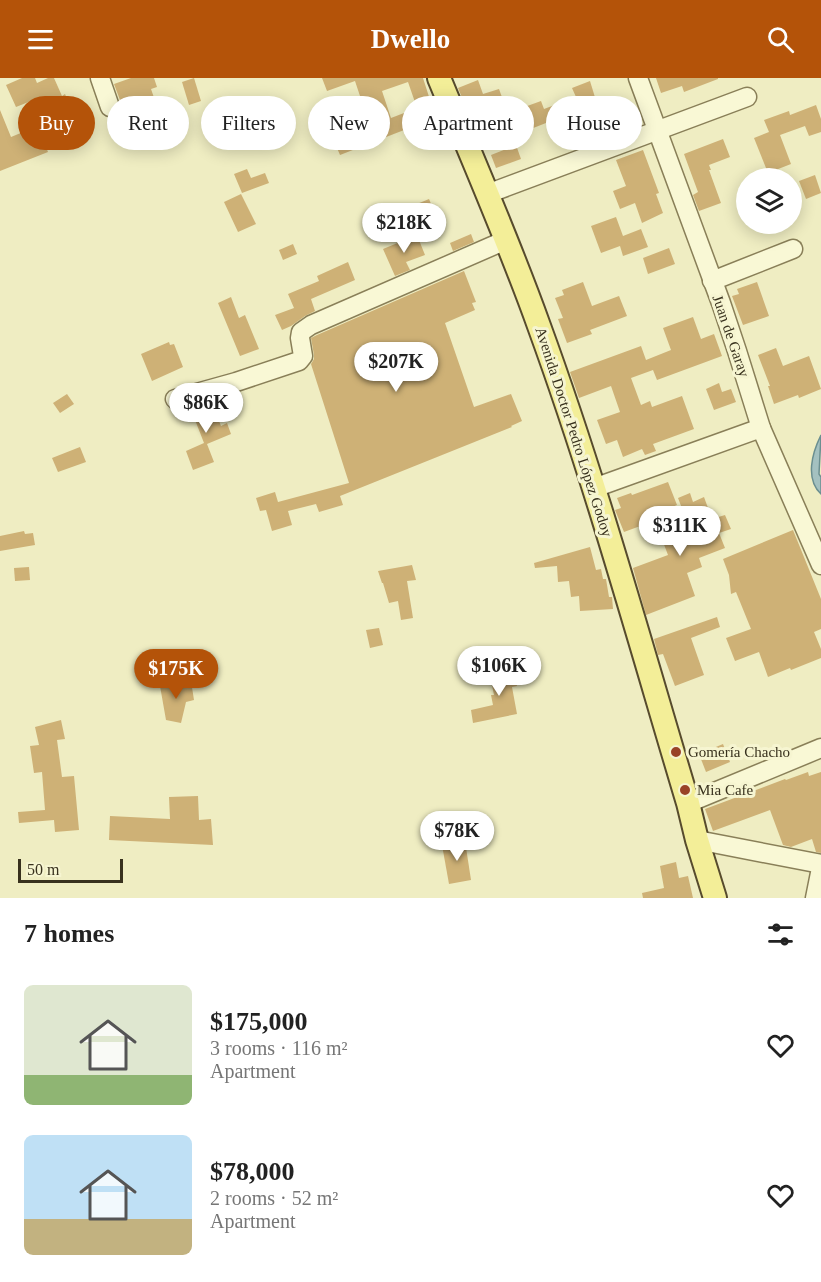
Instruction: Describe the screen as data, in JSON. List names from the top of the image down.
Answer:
{
  "streets": {
    "main road": ["Avenida Doctor Pedro López Godoy"],
    "street": ["Juan de Garay"]
  },
  "places": ["Gomería Chacho", "Mia Cafe"],
  "scale_bar": "50 m",
  "page": {
    "header": "Dwello",
    "chip": [
      "Buy",
      "Rent",
      "Filters",
      "New",
      "Apartment",
      "House"
    ],
    "price": [
      "$218K",
      "$207K",
      "$86K",
      "$311K",
      "$106K",
      "$175K",
      "$78K"
    ],
    "scale": "50 m",
    "heading": "7 homes",
    "list": [
      {
        "name": "$175,000",
        "note": "3 rooms · 116 m² · Apartment"
      },
      {
        "name": "$78,000",
        "note": "2 rooms · 52 m² · Apartment"
      }
    ]
  }
}
